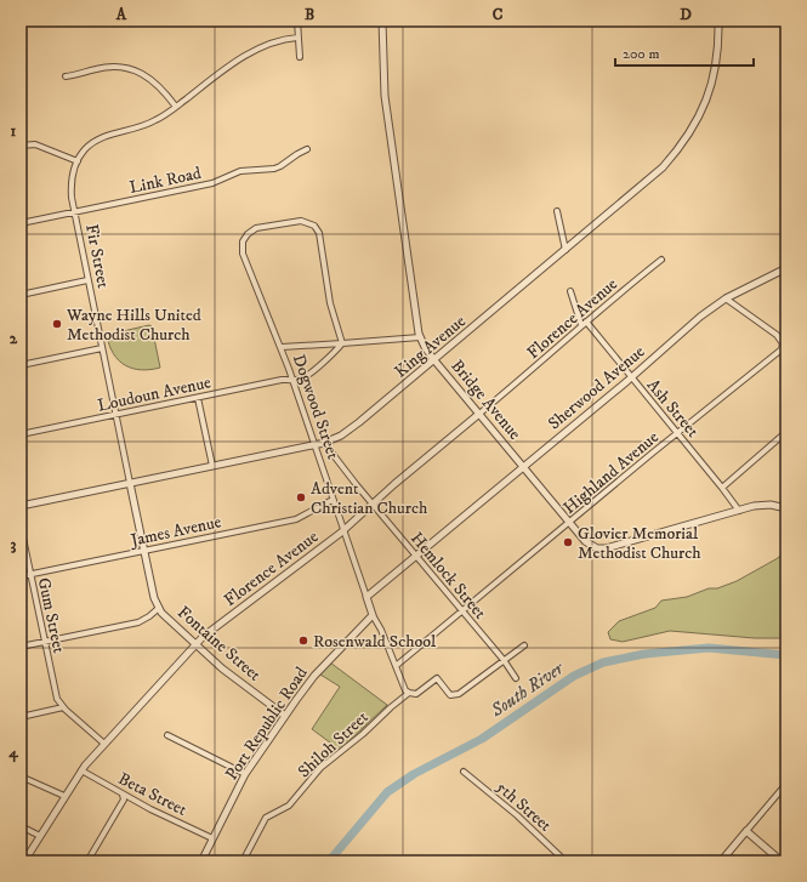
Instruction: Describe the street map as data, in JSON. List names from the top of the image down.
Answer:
{
  "streets": {
    "street": [
      "Link Road",
      "Fir Street",
      "Florence Avenue",
      "King Avenue",
      "Sherwood Avenue",
      "Loudoun Avenue",
      "Bridge Avenue",
      "Dogwood Street",
      "Ash Street",
      "Highland Avenue",
      "James Avenue",
      "Hemlock Street",
      "Gum Street",
      "Fontaine Street",
      "Port Republic Road",
      "Shiloh Street",
      "Beta Street",
      "5th Street"
    ]
  },
  "crossings": [
    ["Link Road", "Fir Street"],
    ["Fir Street", "King Avenue"],
    ["Fir Street", "Loudoun Avenue"],
    ["Fir Street", "James Avenue"],
    ["Fir Street", "Fontaine Street"],
    ["Florence Avenue", "Bridge Avenue"],
    ["Florence Avenue", "Dogwood Street"],
    ["Florence Avenue", "Ash Street"],
    ["Florence Avenue", "Hemlock Street"],
    ["Florence Avenue", "Fontaine Street"],
    ["Florence Avenue", "Beta Street"],
    ["King Avenue", "Bridge Avenue"],
    ["King Avenue", "Dogwood Street"],
    ["King Avenue", "Hemlock Street"],
    ["Sherwood Avenue", "Bridge Avenue"],
    ["Sherwood Avenue", "Dogwood Street"],
    ["Sherwood Avenue", "Ash Street"],
    ["Sherwood Avenue", "Highland Avenue"],
    ["Sherwood Avenue", "Hemlock Street"],
    ["Loudoun Avenue", "Dogwood Street"],
    ["Bridge Avenue", "Ash Street"],
    ["Bridge Avenue", "Highland Avenue"],
    ["Dogwood Street", "Highland Avenue"],
    ["Dogwood Street", "James Avenue"],
    ["Dogwood Street", "Port Republic Road"],
    ["Ash Street", "Highland Avenue"],
    ["Highland Avenue", "Hemlock Street"],
    ["James Avenue", "Gum Street"],
    ["Hemlock Street", "Shiloh Street"],
    ["Fontaine Street", "Port Republic Road"],
    ["Port Republic Road", "Beta Street"]
  ],
  "water": ["South River"],
  "places": [
    "Wayne Hills United Methodist Church",
    "Advent Christian Church",
    "Glovier Memorial Methodist Church",
    "Rosenwald School"
  ],
  "scale_bar": "200 m",
  "grid": {
    "columns": [
      "A",
      "B",
      "C",
      "D"
    ],
    "rows": [
      "1",
      "2",
      "3",
      "4"
    ]
  }
}
